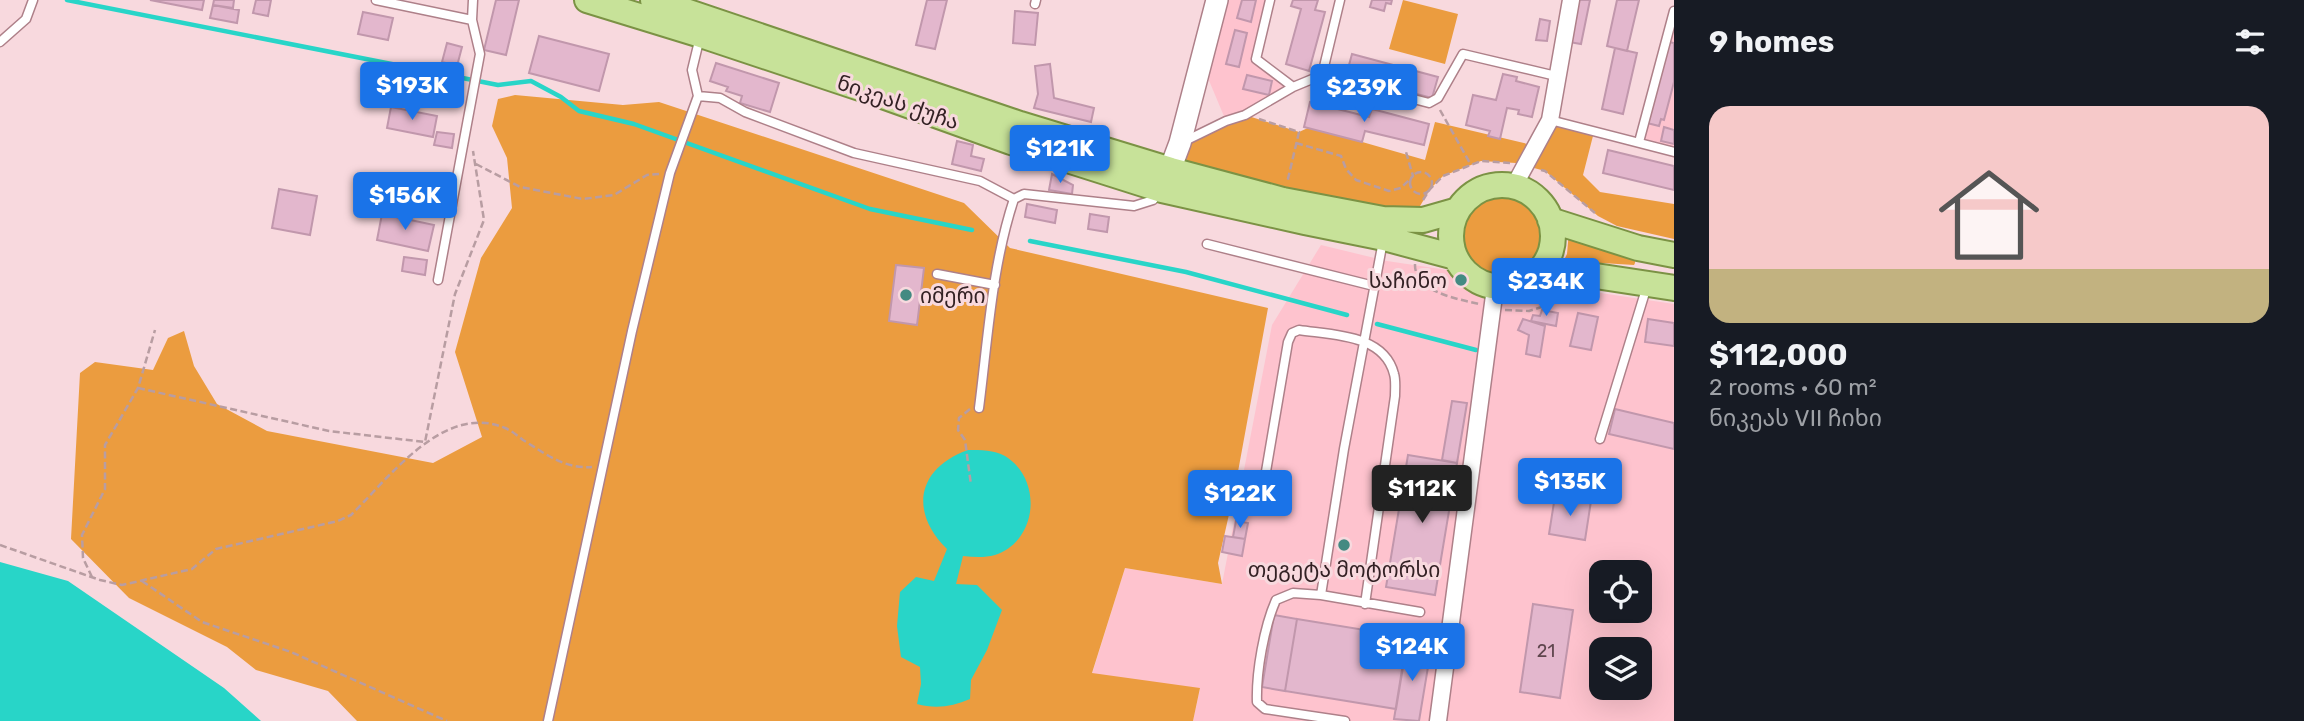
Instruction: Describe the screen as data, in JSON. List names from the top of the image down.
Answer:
{
  "streets": {
    "main road": ["ნიკეას ქუჩა"]
  },
  "places": ["საჩინო", "იმერი", "თეგეტა მოტორსი"],
  "house_numbers": ["21"],
  "page": {
    "heading": "9 homes",
    "price": [
      "$193K",
      "$239K",
      "$121K",
      "$156K",
      "$234K",
      "$135K",
      "$112K",
      "$122K",
      "$124K"
    ],
    "list": [
      {
        "name": "$112,000",
        "note": "2 rooms · 60 m² · ნიკეას VII ჩიხი"
      }
    ]
  }
}
